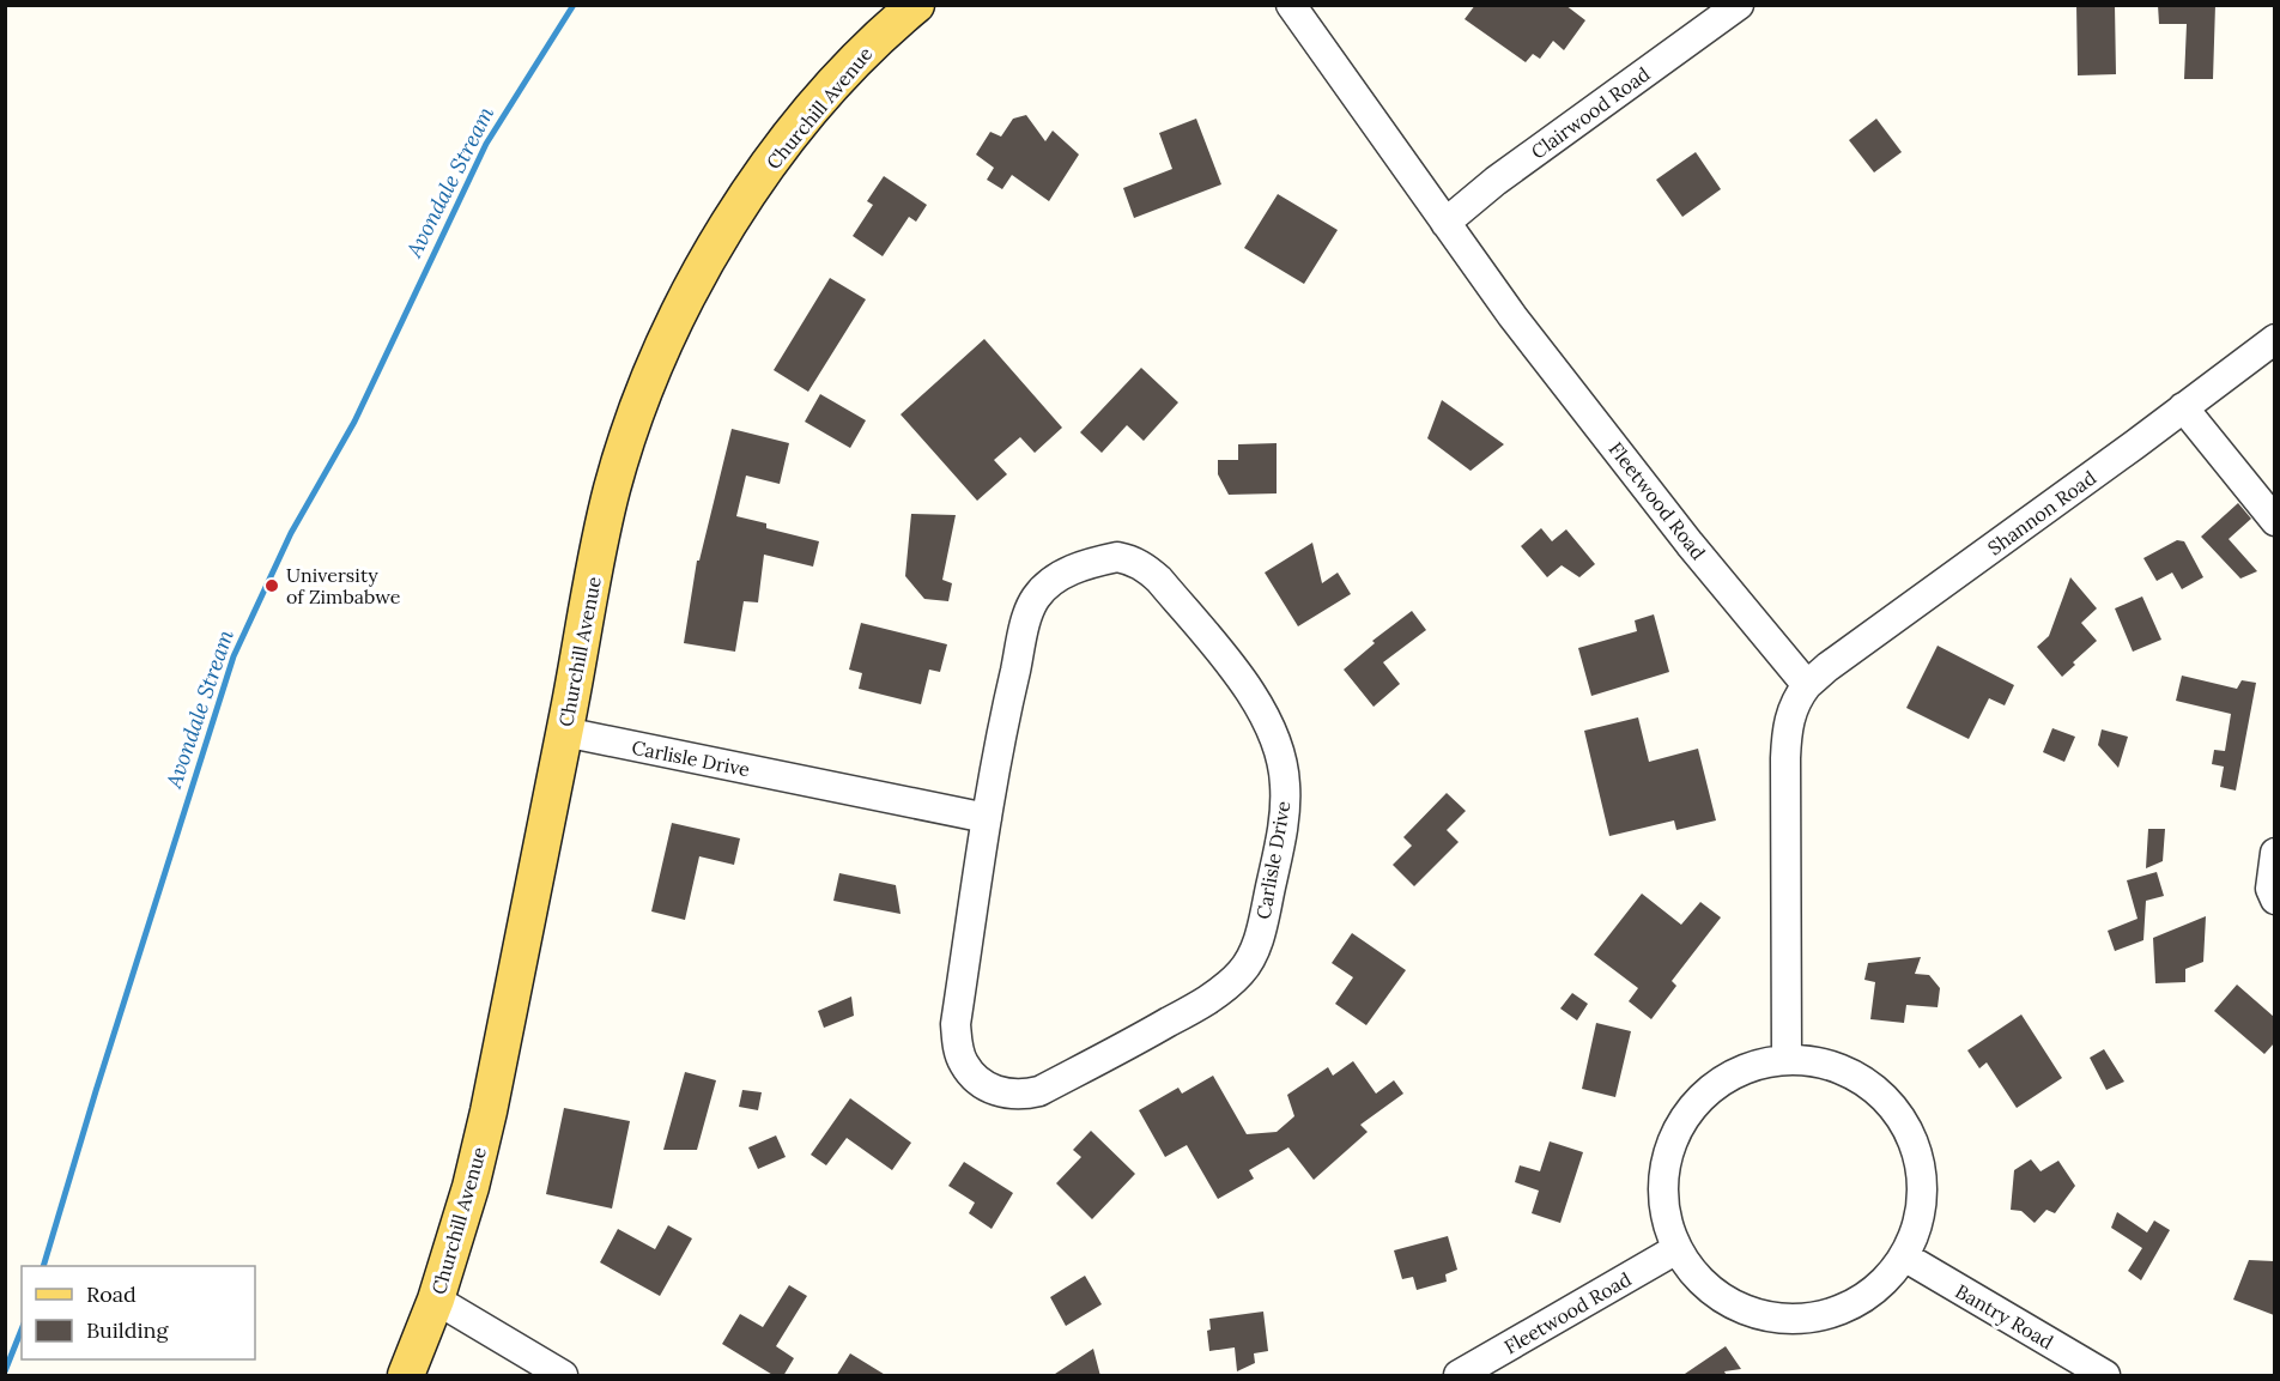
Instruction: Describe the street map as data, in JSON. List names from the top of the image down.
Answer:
{
  "streets": {
    "main road": ["Churchill Avenue"],
    "street": [
      "Clairwood Road",
      "Fleetwood Road",
      "Shannon Road",
      "Carlisle Drive",
      "Bantry Road"
    ]
  },
  "crossings": [
    ["Churchill Avenue", "Carlisle Drive"],
    ["Clairwood Road", "Fleetwood Road"],
    ["Fleetwood Road", "Shannon Road"]
  ],
  "water": ["Avondale Stream"],
  "places": ["University of Zimbabwe"],
  "legend": ["Road", "Building"]
}
